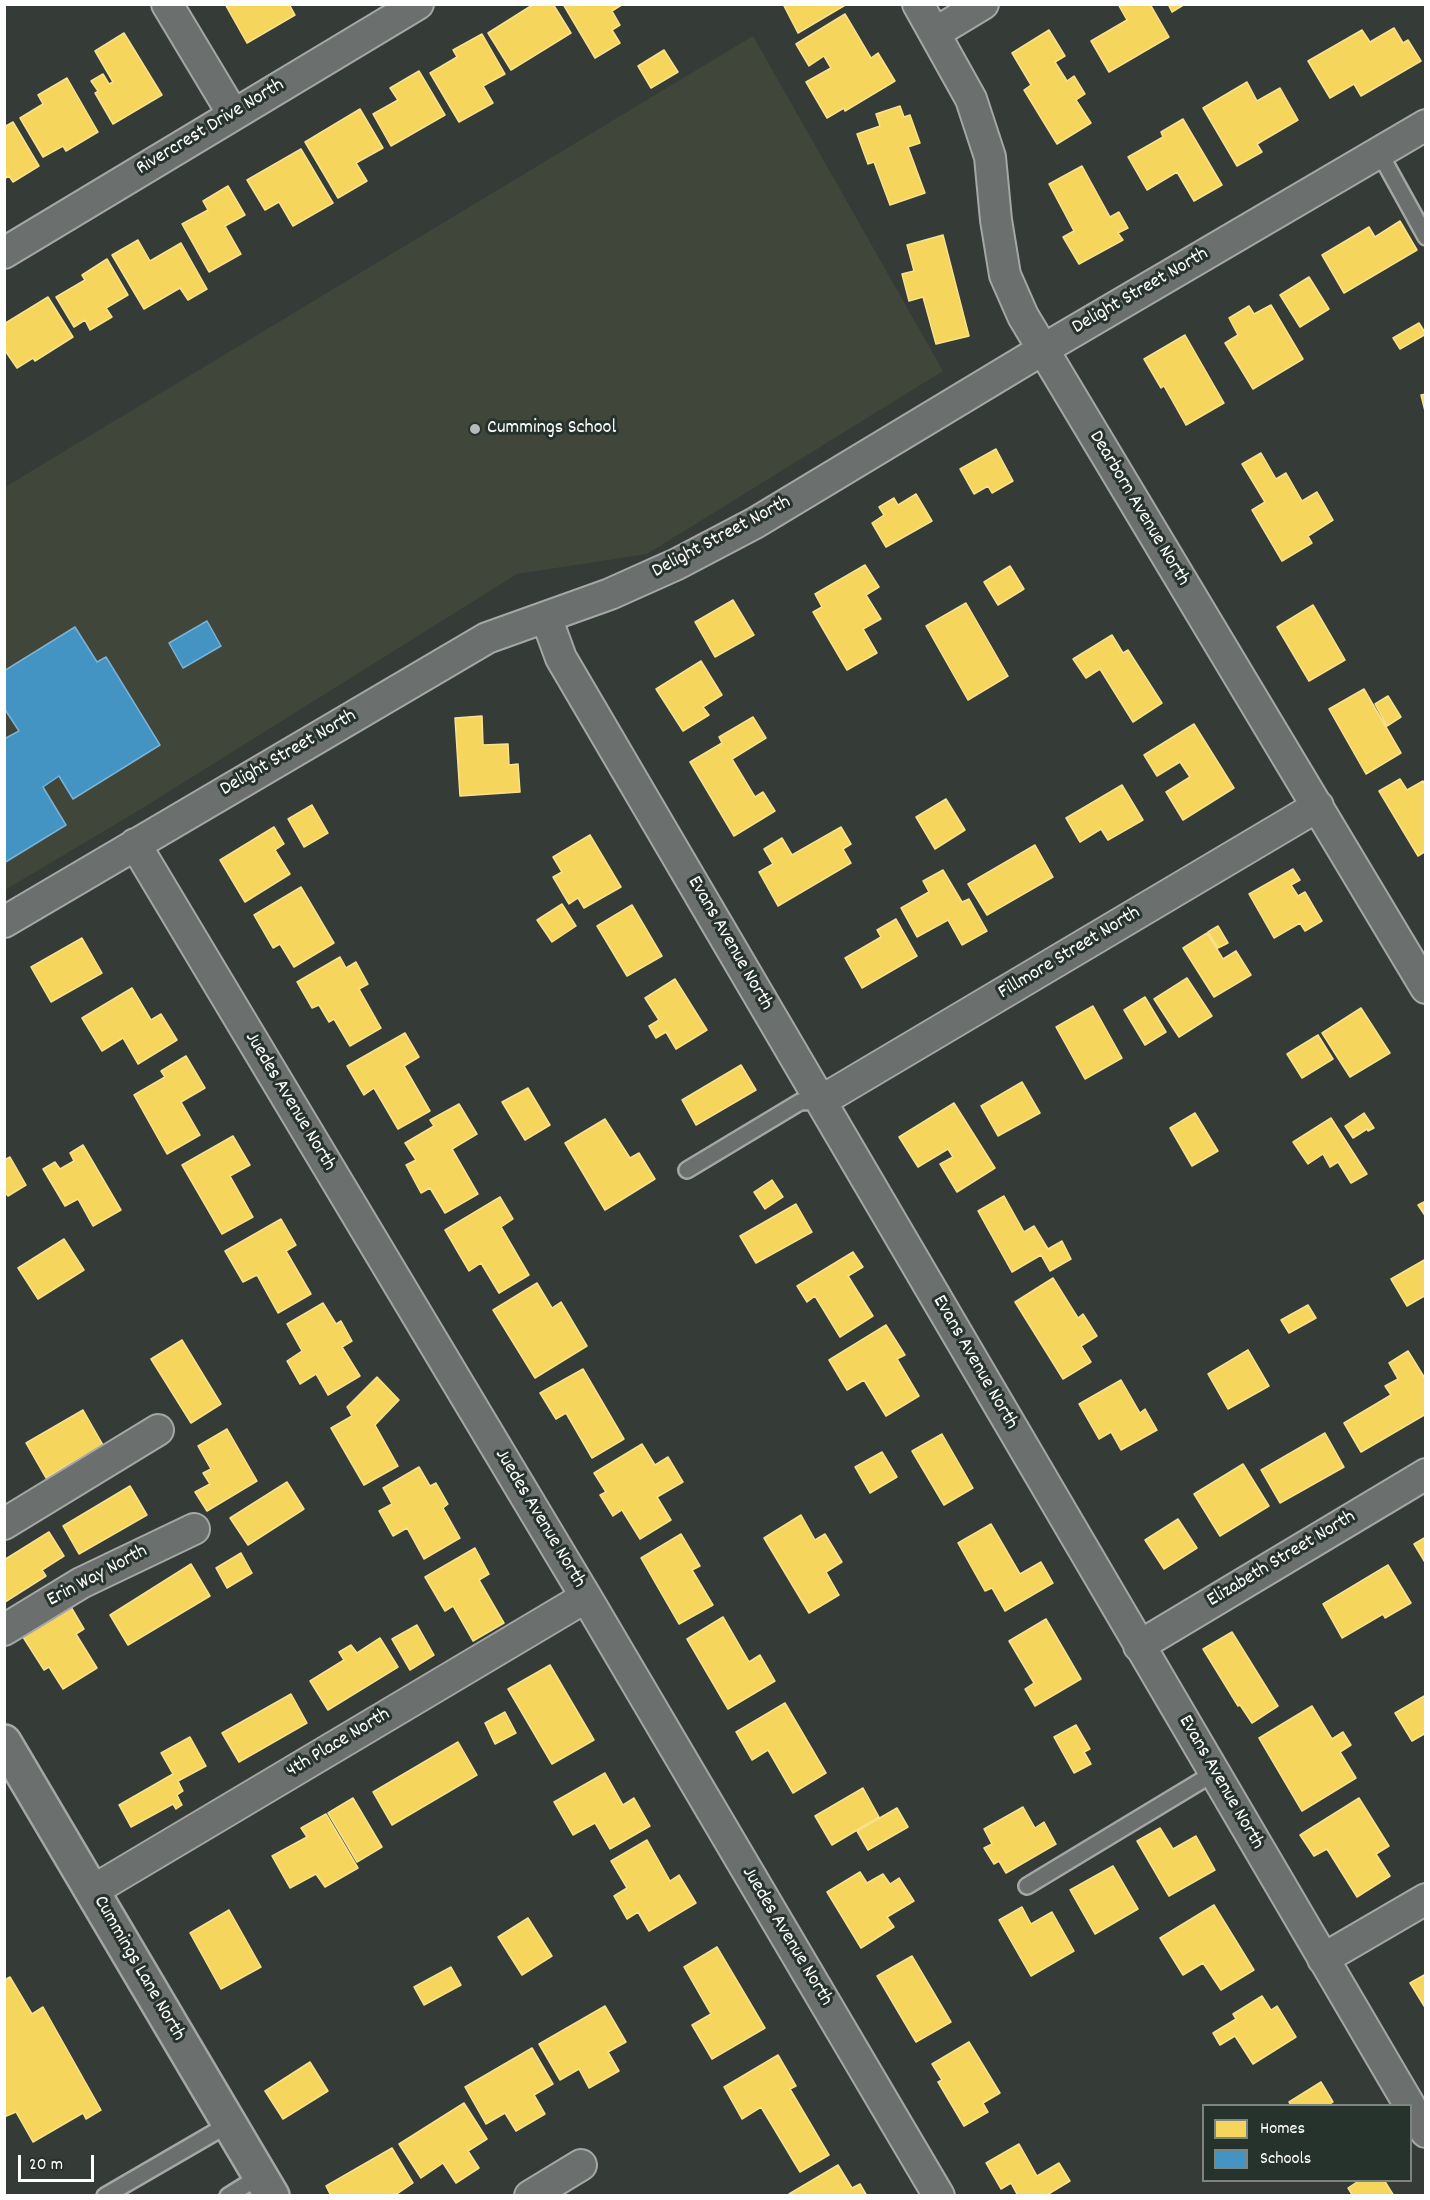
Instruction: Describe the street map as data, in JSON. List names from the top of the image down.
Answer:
{
  "streets": {
    "street": [
      "Rivercrest Drive North",
      "Delight Street North",
      "Dearborn Avenue North",
      "Evans Avenue North",
      "Fillmore Street North",
      "Juedes Avenue North",
      "Elizabeth Street North",
      "Erin Way North",
      "4th Place North",
      "Cummings Lane North"
    ]
  },
  "crossings": [
    ["Delight Street North", "Dearborn Avenue North"],
    ["Delight Street North", "Evans Avenue North"],
    ["Delight Street North", "Juedes Avenue North"],
    ["Dearborn Avenue North", "Fillmore Street North"],
    ["Evans Avenue North", "Fillmore Street North"],
    ["Evans Avenue North", "Elizabeth Street North"],
    ["Juedes Avenue North", "4th Place North"],
    ["4th Place North", "Cummings Lane North"]
  ],
  "places": ["Cummings School"],
  "legend": ["Homes", "Schools"],
  "scale_bar": "20 m"
}
